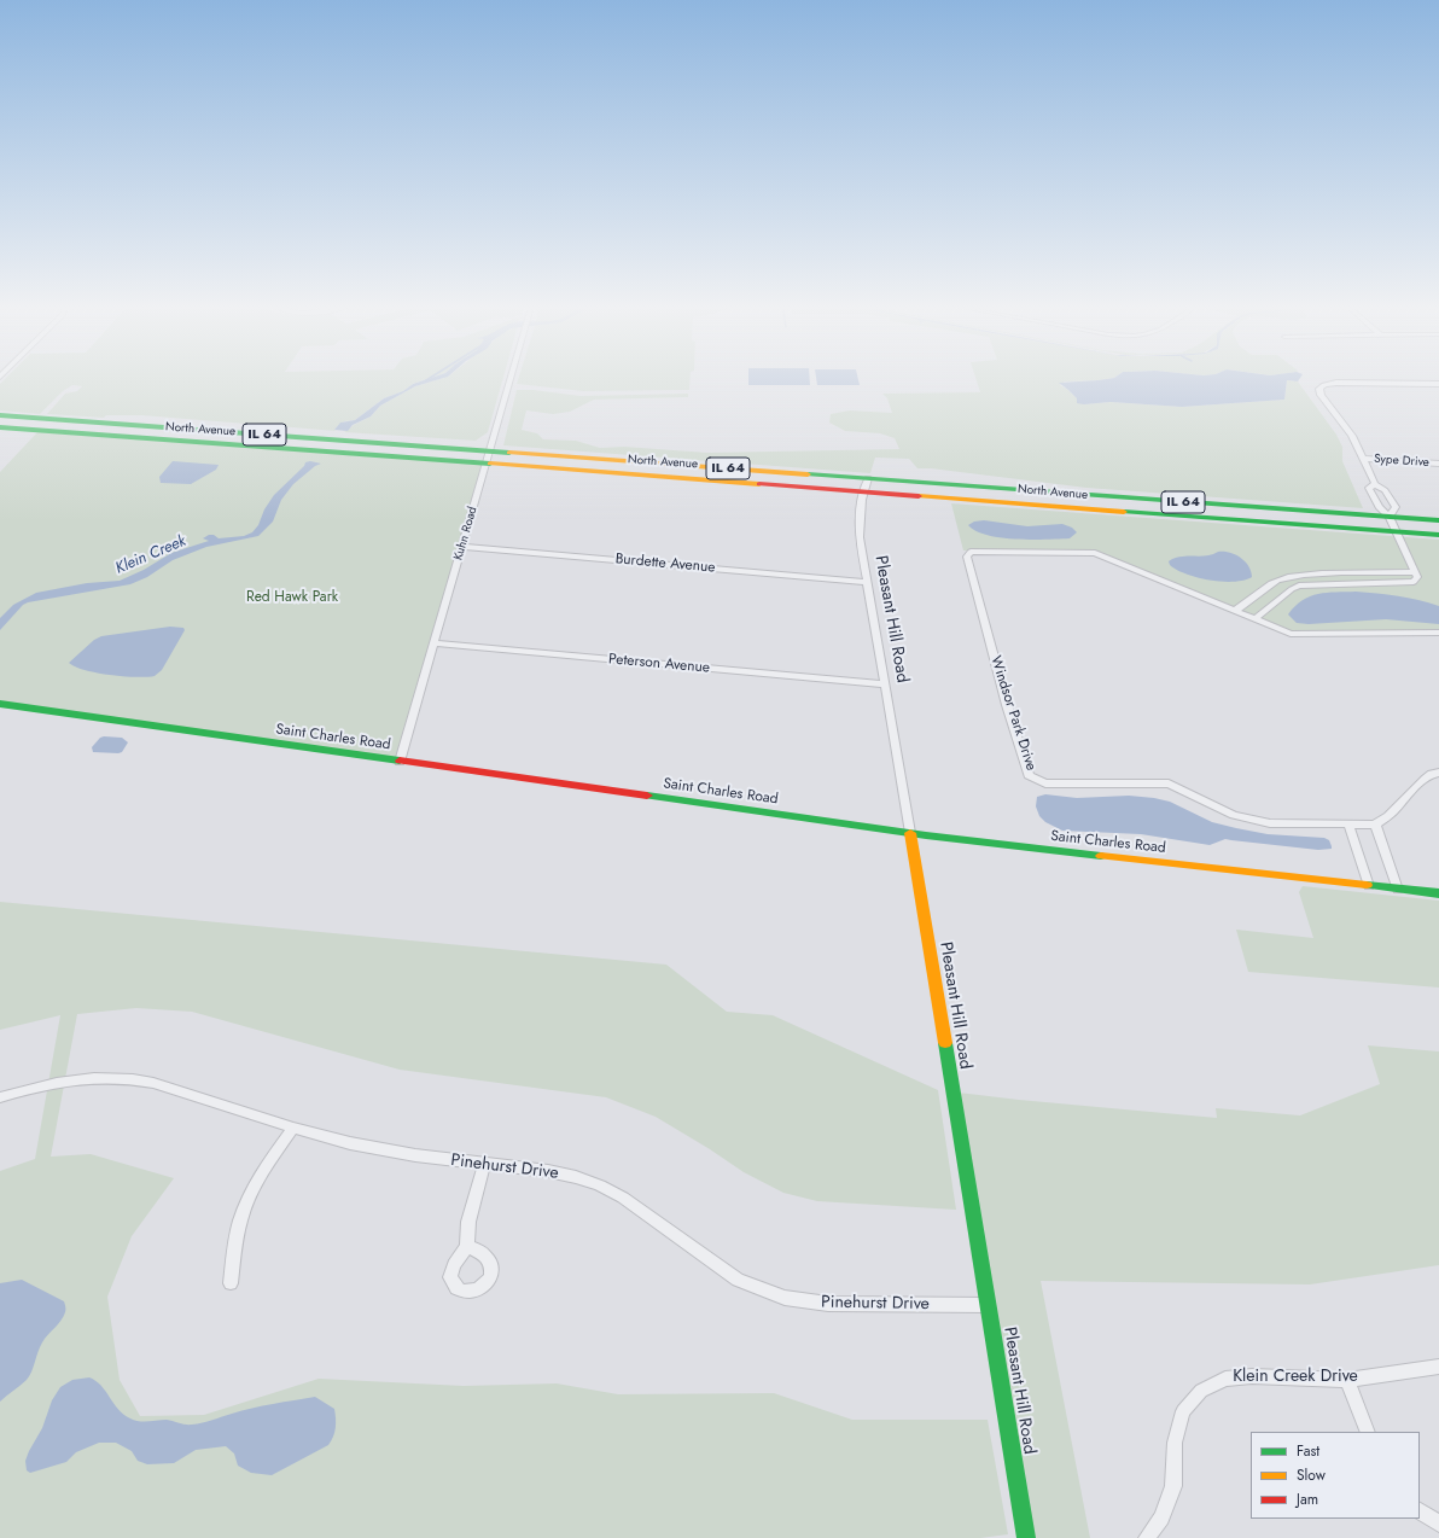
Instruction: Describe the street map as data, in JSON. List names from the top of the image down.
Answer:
{
  "streets": {
    "main road": [
      "North Avenue",
      "IL 64",
      "Pleasant Hill Road",
      "Saint Charles Road"
    ],
    "street": [
      "Sype Drive",
      "Kuhn Road",
      "Burdette Avenue",
      "Peterson Avenue",
      "Windsor Park Drive",
      "Pinehurst Drive",
      "Klein Creek Drive"
    ]
  },
  "crossings": [
    ["North Avenue", "Kuhn Road"],
    ["North Avenue", "Pleasant Hill Road"],
    ["Kuhn Road", "Burdette Avenue"],
    ["Kuhn Road", "Peterson Avenue"],
    ["Kuhn Road", "Saint Charles Road"],
    ["Burdette Avenue", "Pleasant Hill Road"],
    ["Pleasant Hill Road", "Peterson Avenue"],
    ["Pleasant Hill Road", "Saint Charles Road"],
    ["Pleasant Hill Road", "Pinehurst Drive"]
  ],
  "water": ["Klein Creek"],
  "parks": ["Red Hawk Park"],
  "legend": ["Fast", "Slow", "Jam"]
}
